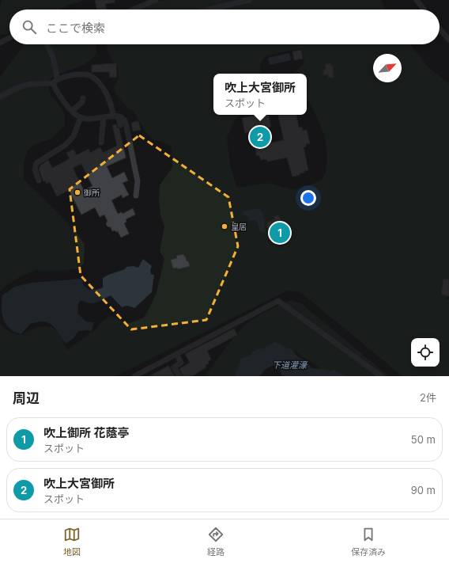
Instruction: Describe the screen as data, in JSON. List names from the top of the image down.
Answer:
{
  "water": ["下道灌濠"],
  "places": ["御所", "皇居"],
  "north": "top right",
  "page": {
    "search": "ここで検索",
    "popup": ["吹上大宮御所", "スポット"],
    "pins": ["2", "1"],
    "heading": ["周辺", "2件"],
    "list": [
      {
        "mark": "1",
        "name": "吹上御所 花蔭亭",
        "note": "スポット",
        "value": "50 m"
      },
      {
        "mark": "2",
        "name": "吹上大宮御所",
        "note": "スポット",
        "value": "90 m"
      }
    ],
    "nav": ["地図", "経路", "保存済み"]
  }
}
